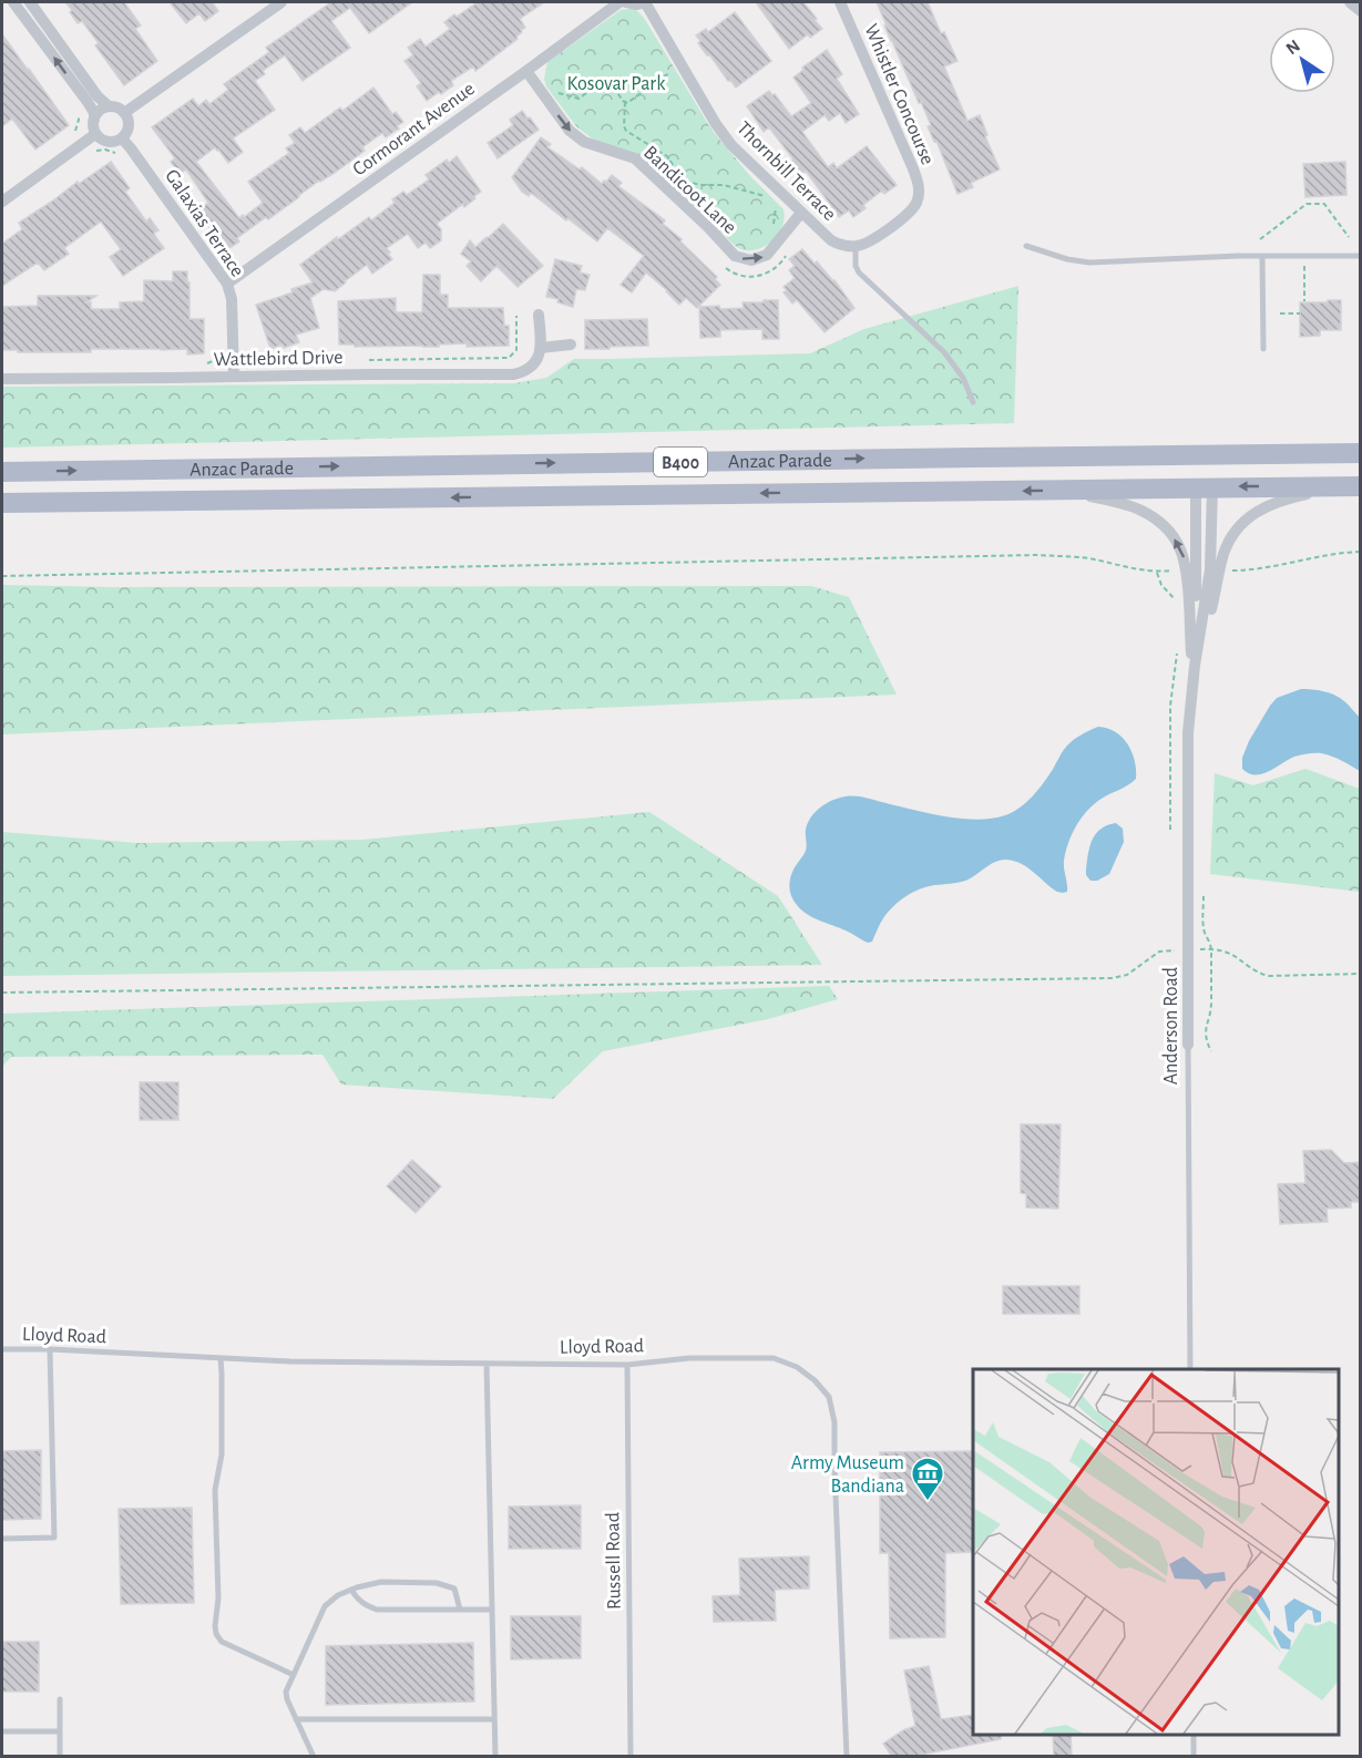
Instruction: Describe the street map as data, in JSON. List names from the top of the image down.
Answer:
{
  "streets": {
    "main road": ["Anzac Parade", "B400"],
    "street": [
      "Whistler Concourse",
      "Cormorant Avenue",
      "Thornbill Terrace",
      "Bandicoot Lane",
      "Galaxias Terrace",
      "Wattlebird Drive",
      "Anderson Road"
    ],
    "lane": ["Lloyd Road", "Russell Road"]
  },
  "crossings": [
    ["Whistler Concourse", "Thornbill Terrace"],
    ["Cormorant Avenue", "Bandicoot Lane"],
    ["Cormorant Avenue", "Galaxias Terrace"],
    ["Thornbill Terrace", "Bandicoot Lane"],
    ["Galaxias Terrace", "Wattlebird Drive"],
    ["Anzac Parade", "Anderson Road"],
    ["Lloyd Road", "Russell Road"]
  ],
  "one_way": ["Bandicoot Lane"],
  "parks": ["Kosovar Park"],
  "places": {
    "museum": ["Army Museum Bandiana"]
  },
  "north": "top left"
}
